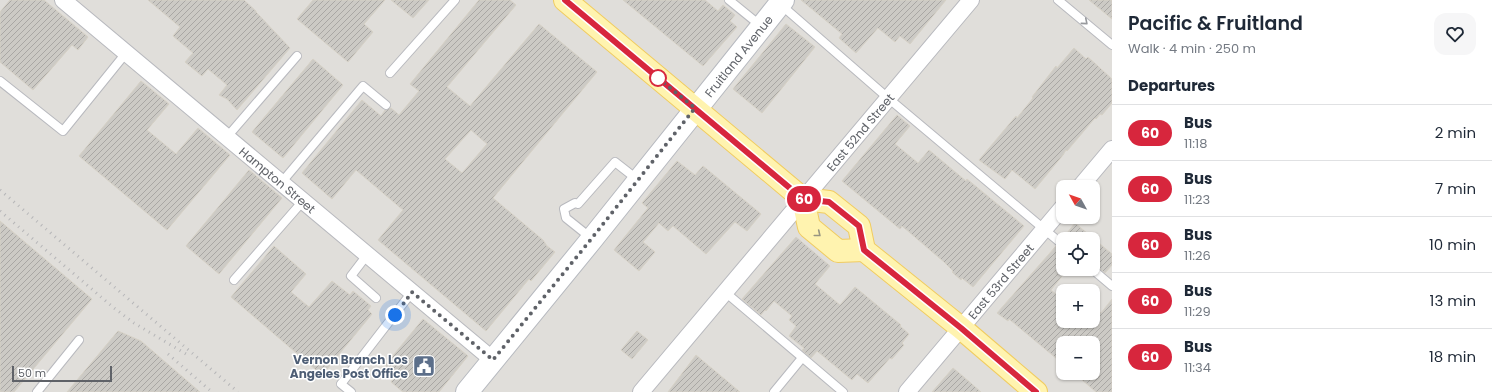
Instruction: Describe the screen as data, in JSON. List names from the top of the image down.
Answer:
{
  "streets": {
    "street": [
      "Fruitland Avenue",
      "East 52nd Street",
      "Hampton Street",
      "East 53rd Street"
    ]
  },
  "crossings": [
    ["Fruitland Avenue", "Hampton Street"]
  ],
  "places": {
    "public building": ["Vernon Branch Los Angeles Post Office"]
  },
  "lines": ["bus line 60"],
  "scale_bar": "50 m",
  "north": "top left",
  "page": {
    "on_map": "60",
    "heading": [
      ["Pacific & Fruitland", "Walk · 4 min · 250 m"],
      "Departures"
    ],
    "list": [
      {
        "mark": "60",
        "name": "Bus",
        "note": "11:18",
        "value": "2 min"
      },
      {
        "mark": "60",
        "name": "Bus",
        "note": "11:23",
        "value": "7 min"
      },
      {
        "mark": "60",
        "name": "Bus",
        "note": "11:26",
        "value": "10 min"
      },
      {
        "mark": "60",
        "name": "Bus",
        "note": "11:29",
        "value": "13 min"
      },
      {
        "mark": "60",
        "name": "Bus",
        "note": "11:34",
        "value": "18 min"
      }
    ],
    "map_buttons": ["+", "−"],
    "scale": "50 m"
  }
}
